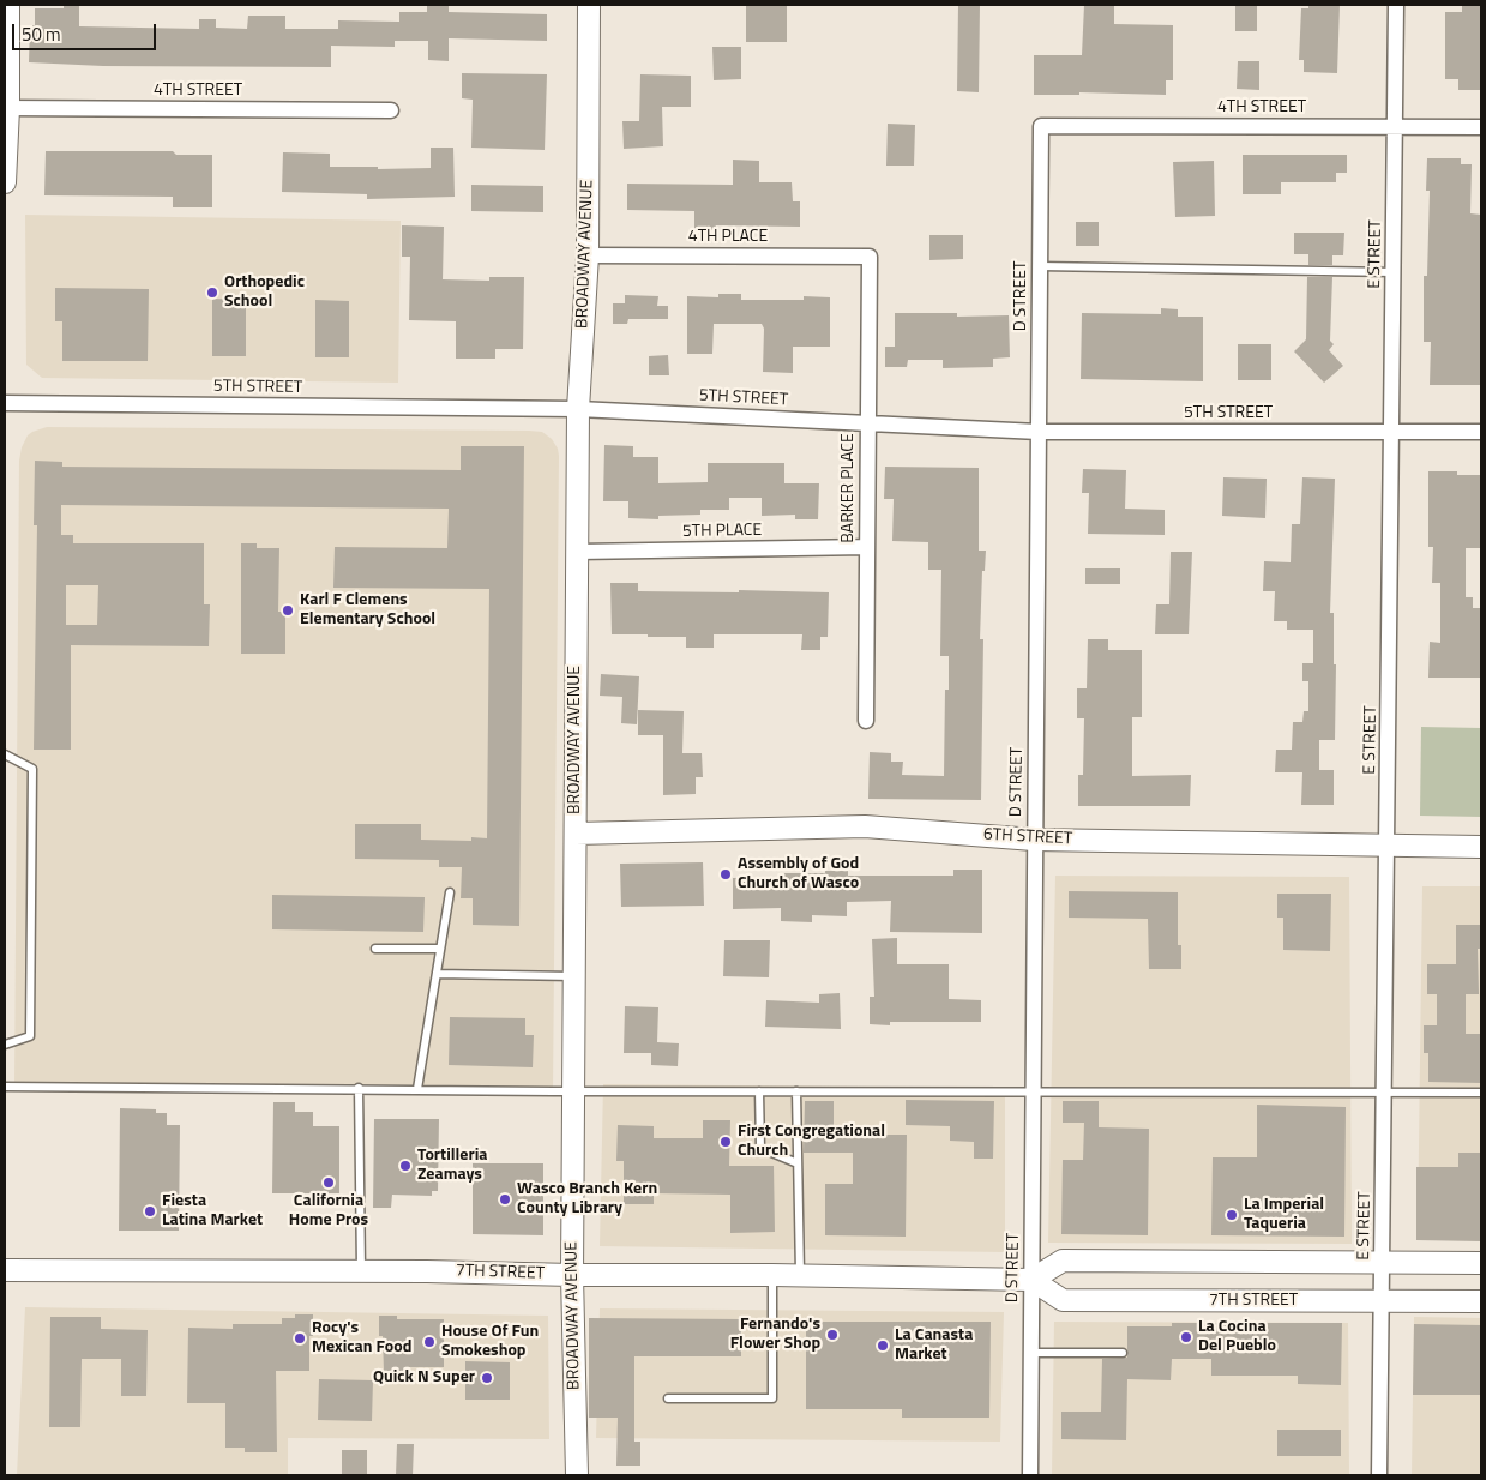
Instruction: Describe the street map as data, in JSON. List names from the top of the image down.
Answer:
{
  "streets": {
    "street": [
      "4TH STREET",
      "4TH PLACE",
      "BROADWAY AVENUE",
      "E STREET",
      "D STREET",
      "5TH STREET",
      "BARKER PLACE",
      "5TH PLACE",
      "6TH STREET",
      "7TH STREET"
    ]
  },
  "crossings": [
    ["4TH STREET", "E STREET"],
    ["4TH STREET", "D STREET"],
    ["4TH PLACE", "BROADWAY AVENUE"],
    ["4TH PLACE", "BARKER PLACE"],
    ["BROADWAY AVENUE", "5TH STREET"],
    ["BROADWAY AVENUE", "5TH PLACE"],
    ["BROADWAY AVENUE", "6TH STREET"],
    ["BROADWAY AVENUE", "7TH STREET"],
    ["E STREET", "5TH STREET"],
    ["E STREET", "6TH STREET"],
    ["E STREET", "7TH STREET"],
    ["D STREET", "5TH STREET"],
    ["D STREET", "6TH STREET"],
    ["D STREET", "7TH STREET"],
    ["5TH STREET", "BARKER PLACE"],
    ["BARKER PLACE", "5TH PLACE"]
  ],
  "places": [
    "Orthopedic School",
    "Karl F Clemens Elementary School",
    "Assembly of God Church of Wasco",
    "First Congregational Church",
    "Tortilleria Zeamays",
    "California Home Pros",
    "Wasco Branch Kern County Library",
    "Fiesta Latina Market",
    "La Imperial Taqueria",
    "Fernando's Flower Shop",
    "La Cocina Del Pueblo",
    "Rocy's Mexican Food",
    "House Of Fun Smokeshop",
    "La Canasta Market",
    "Quick N Super"
  ],
  "scale_bar": "50 m"
}
